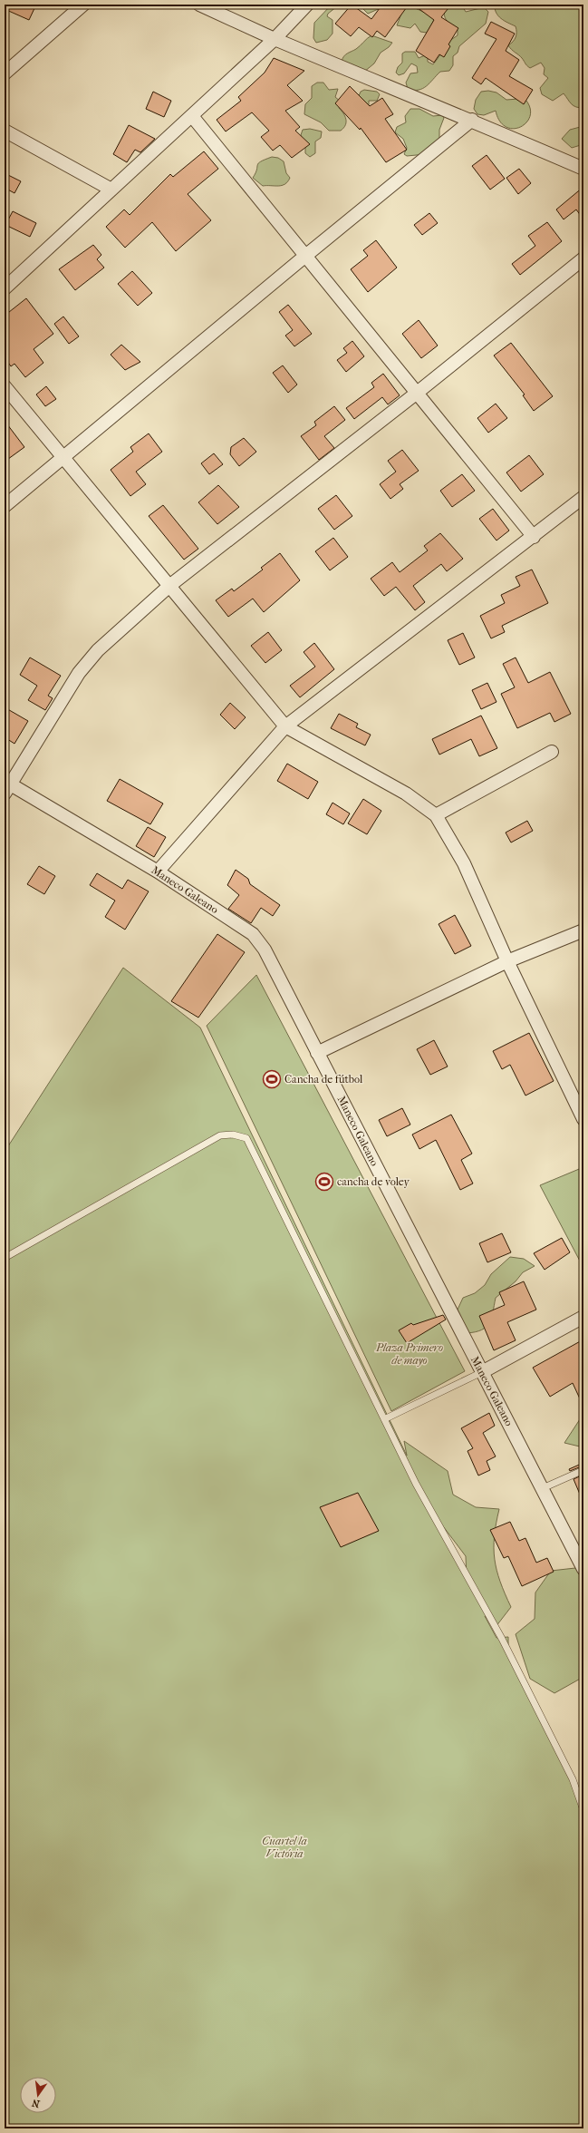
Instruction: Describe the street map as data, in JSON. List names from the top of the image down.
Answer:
{
  "streets": {
    "street": ["Maneco Galeano"]
  },
  "parks": ["Plaza Primero de mayo", "Cuartel la Victória"],
  "places": {
    "sports": ["Cancha de fútbol", "cancha de voley"]
  },
  "north": "bottom"
}
